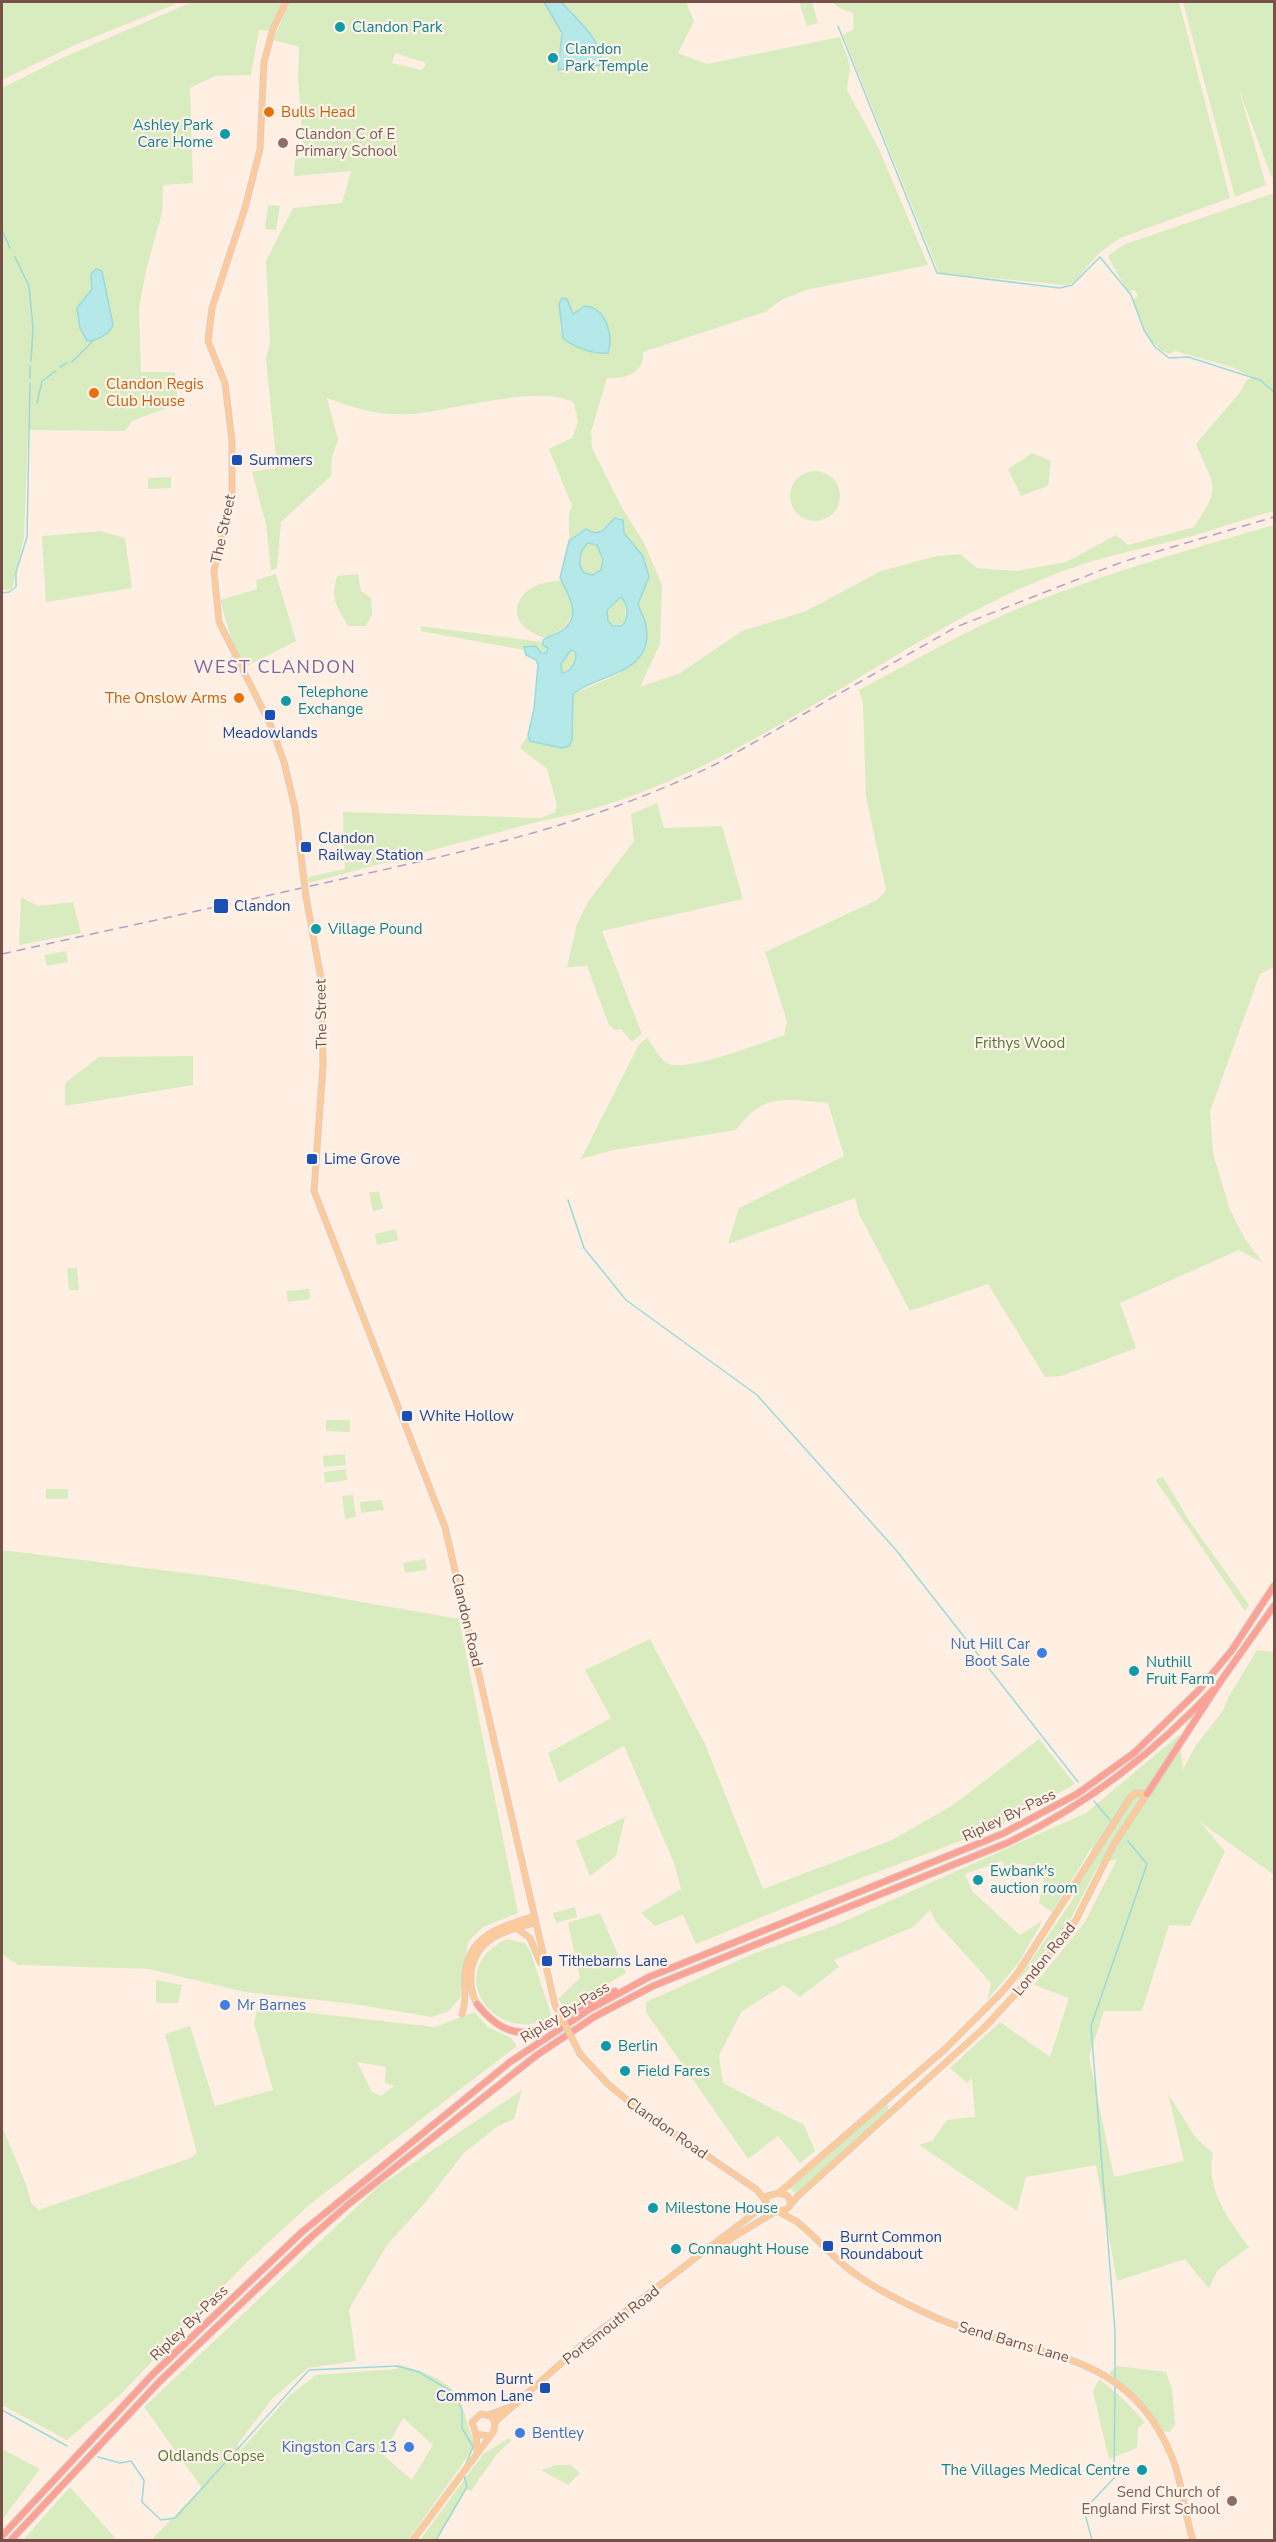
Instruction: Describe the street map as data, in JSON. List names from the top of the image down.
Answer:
{
  "streets": {
    "highway": ["Ripley By-Pass"],
    "main road": [
      "The Street",
      "Clandon Road",
      "London Road",
      "Portsmouth Road",
      "Send Barns Lane"
    ]
  },
  "crossings": [
    ["The Street", "Clandon Road"],
    ["Clandon Road", "London Road"],
    ["Clandon Road", "Portsmouth Road"],
    ["Clandon Road", "Send Barns Lane"],
    ["London Road", "Portsmouth Road"],
    ["London Road", "Send Barns Lane"],
    ["Portsmouth Road", "Send Barns Lane"]
  ],
  "districts": ["WEST CLANDON"],
  "parks": ["Frithys Wood", "Oldlands Copse"],
  "places": {
    "other": [
      "Clandon Park",
      "Clandon Park Temple",
      "Bulls Head",
      "Ashley Park Care Home",
      "Clandon C of E Primary School",
      "Clandon Regis Club House",
      "The Onslow Arms",
      "Telephone Exchange",
      "Village Pound",
      "Nut Hill Car Boot Sale",
      "Nuthill Fruit Farm",
      "Ewbank's auction room",
      "Mr Barnes",
      "Berlin",
      "Field Fares",
      "Milestone House",
      "Connaught House",
      "Bentley",
      "Kingston Cars 13",
      "The Villages Medical Centre",
      "Send Church of England First School"
    ],
    "transit": [
      "Summers",
      "Meadowlands",
      "Clandon Railway Station",
      "Clandon",
      "Lime Grove",
      "White Hollow",
      "Tithebarns Lane",
      "Burnt Common Roundabout",
      "Burnt Common Lane"
    ]
  }
}
